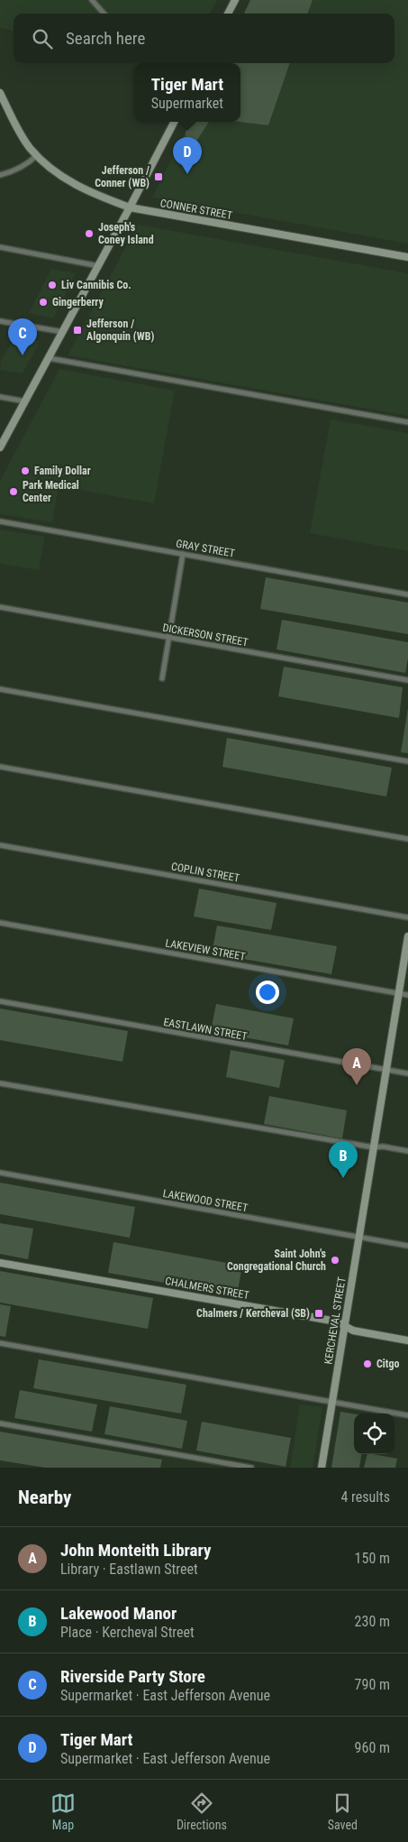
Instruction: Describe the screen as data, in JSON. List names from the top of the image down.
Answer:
{
  "streets": {
    "street": [
      "CONNER STREET",
      "GRAY STREET",
      "DICKERSON STREET",
      "COPLIN STREET",
      "LAKEVIEW STREET",
      "EASTLAWN STREET",
      "LAKEWOOD STREET",
      "CHALMERS STREET",
      "KERCHEVAL STREET"
    ]
  },
  "crossings": [
    ["LAKEVIEW STREET", "KERCHEVAL STREET"],
    ["EASTLAWN STREET", "KERCHEVAL STREET"],
    ["LAKEWOOD STREET", "KERCHEVAL STREET"],
    ["CHALMERS STREET", "KERCHEVAL STREET"]
  ],
  "places": {
    "transit": ["Jefferson / Conner (WB)", "Jefferson / Algonquin (WB)", "Chalmers / Kercheval (SB)"],
    "other": [
      "Joseph's Coney Island",
      "Liv Cannibis Co.",
      "Gingerberry",
      "Family Dollar",
      "Park Medical Center",
      "Saint John's Congregational Church",
      "Citgo"
    ]
  },
  "page": {
    "search": "Search here",
    "popup": ["Tiger Mart", "Supermarket"],
    "pins": [
      "D",
      "C",
      "A",
      "B"
    ],
    "heading": ["Nearby", "4 results"],
    "list": [
      {
        "mark": "A",
        "name": "John Monteith Library",
        "note": "Library · Eastlawn Street",
        "value": "150 m"
      },
      {
        "mark": "B",
        "name": "Lakewood Manor",
        "note": "Place · Kercheval Street",
        "value": "230 m"
      },
      {
        "mark": "C",
        "name": "Riverside Party Store",
        "note": "Supermarket · East Jefferson Avenue",
        "value": "790 m"
      },
      {
        "mark": "D",
        "name": "Tiger Mart",
        "note": "Supermarket · East Jefferson Avenue",
        "value": "960 m"
      }
    ],
    "nav": ["Map", "Directions", "Saved"]
  }
}
